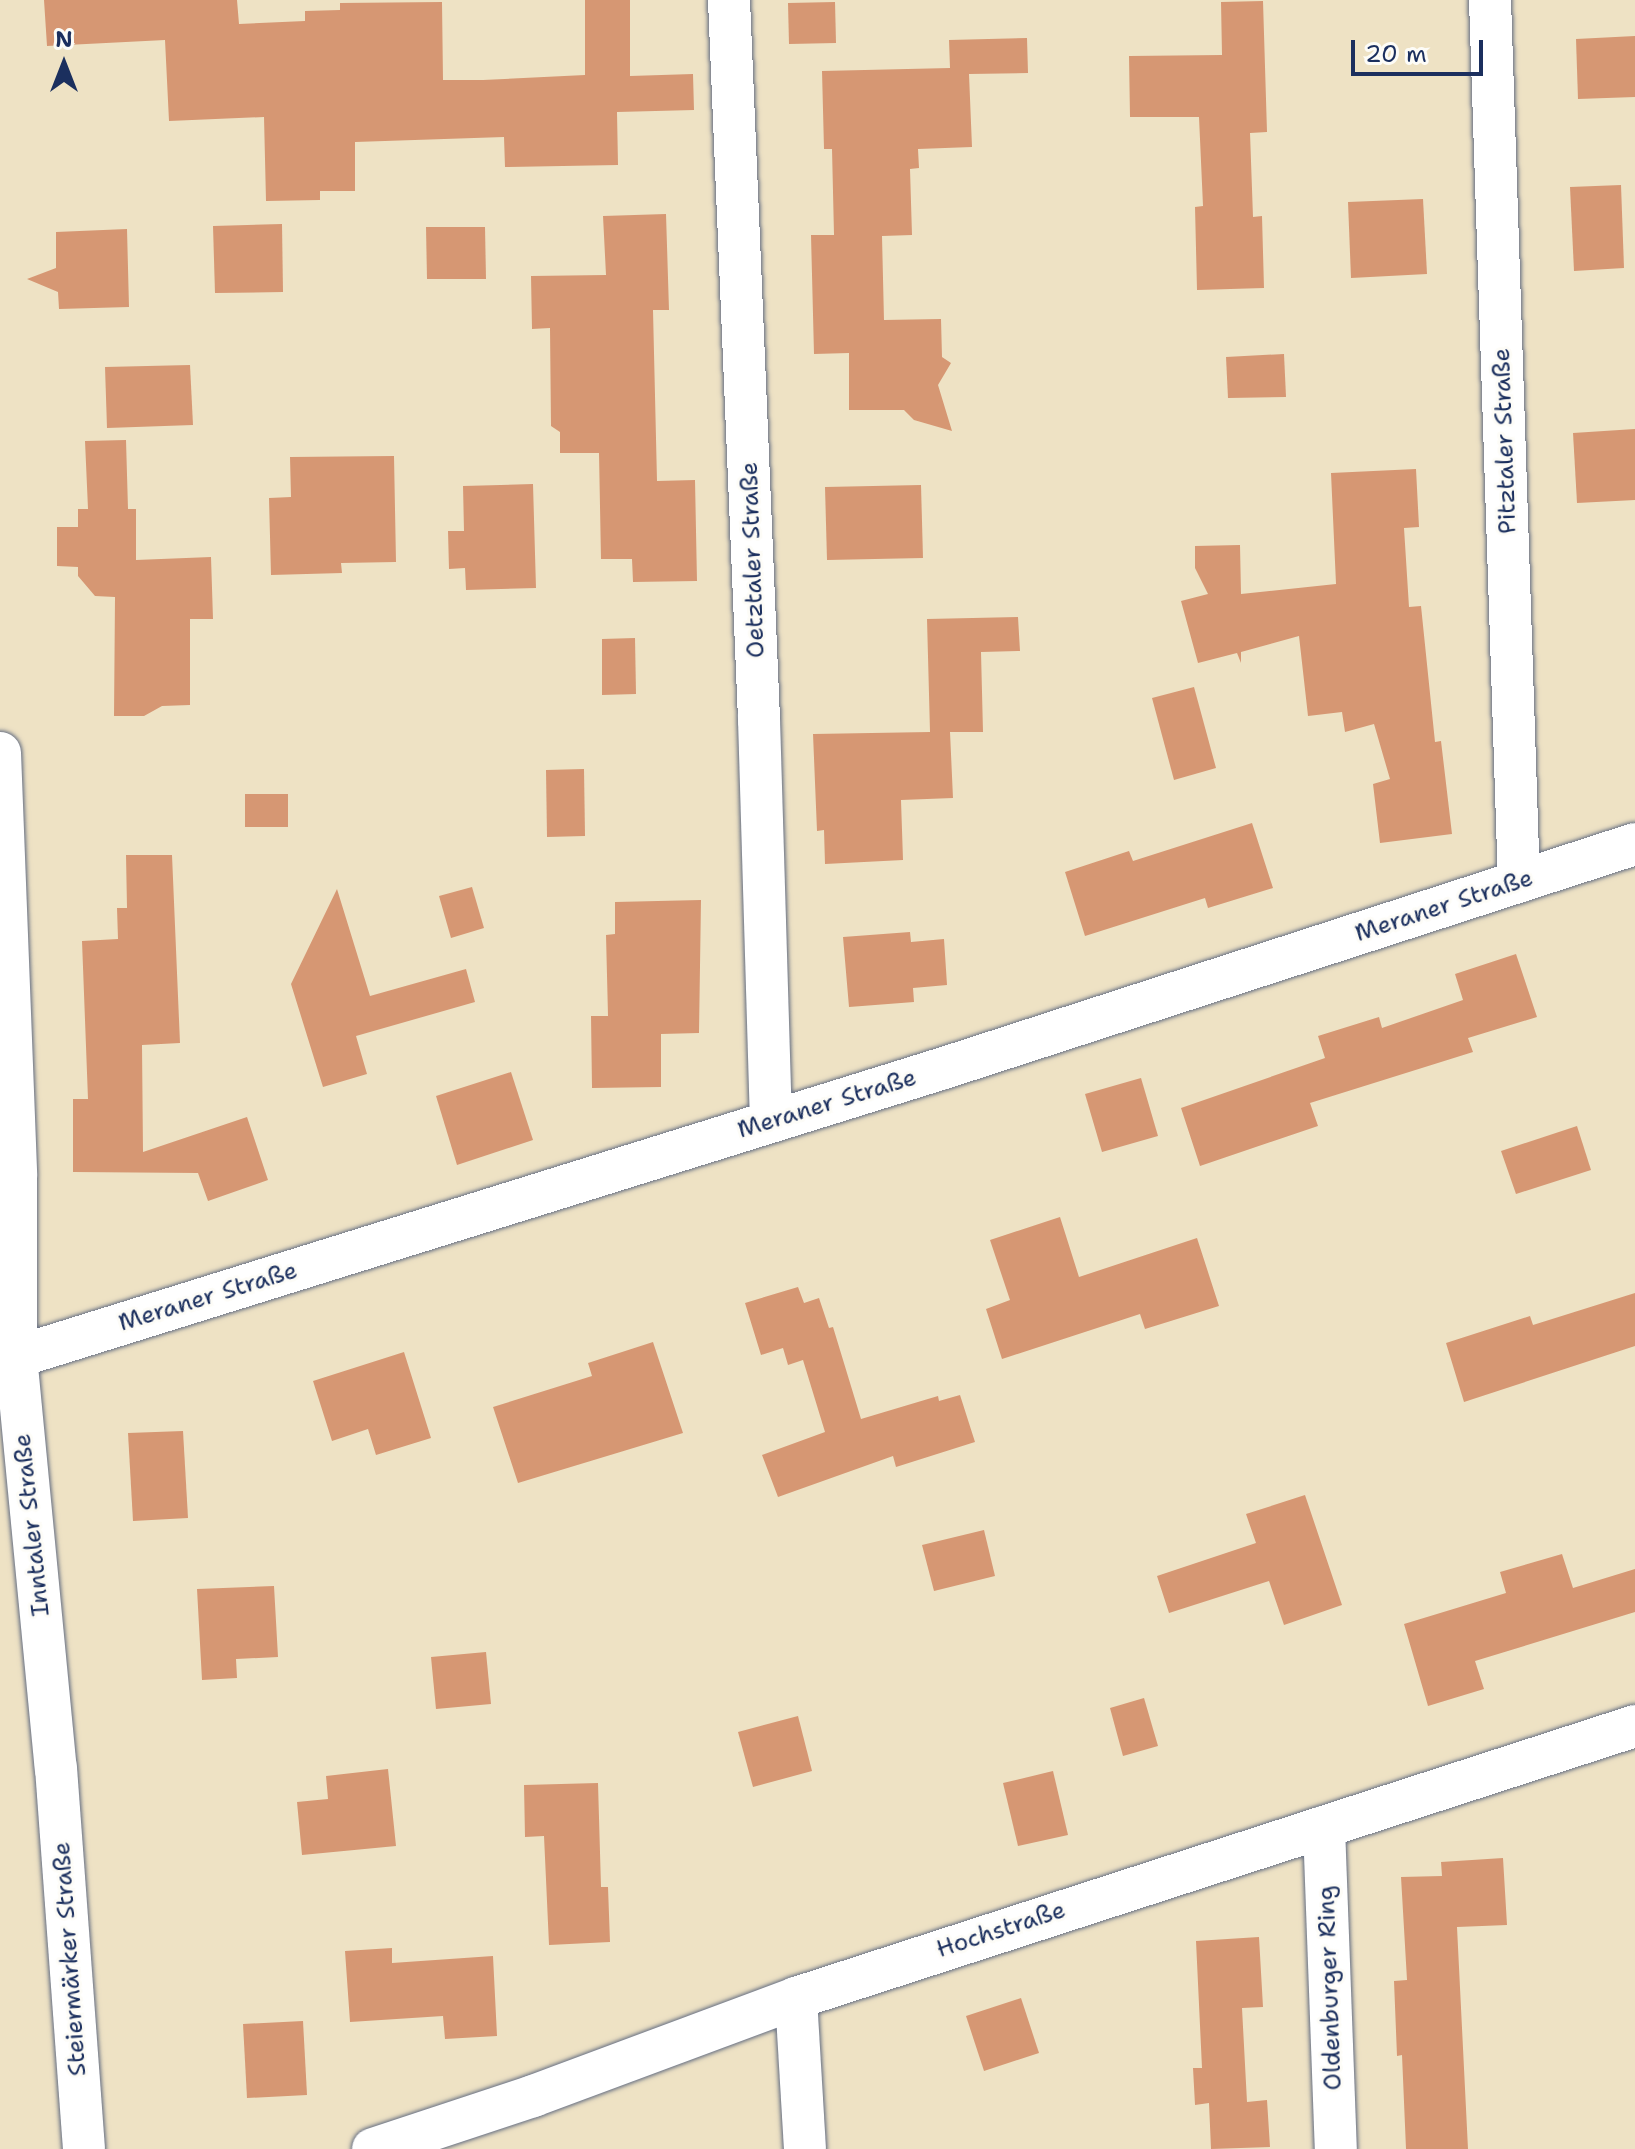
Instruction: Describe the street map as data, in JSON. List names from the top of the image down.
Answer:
{
  "streets": {
    "street": [
      "Pitztaler Straße",
      "Oetztaler Straße",
      "Meraner Straße",
      "Inntaler Straße",
      "Hochstraße",
      "Steiermärker Straße",
      "Oldenburger Ring"
    ]
  },
  "crossings": [
    ["Pitztaler Straße", "Meraner Straße"],
    ["Oetztaler Straße", "Meraner Straße"],
    ["Meraner Straße", "Inntaler Straße"],
    ["Inntaler Straße", "Steiermärker Straße"],
    ["Hochstraße", "Oldenburger Ring"]
  ],
  "scale_bar": "20 m",
  "north": "top"
}
